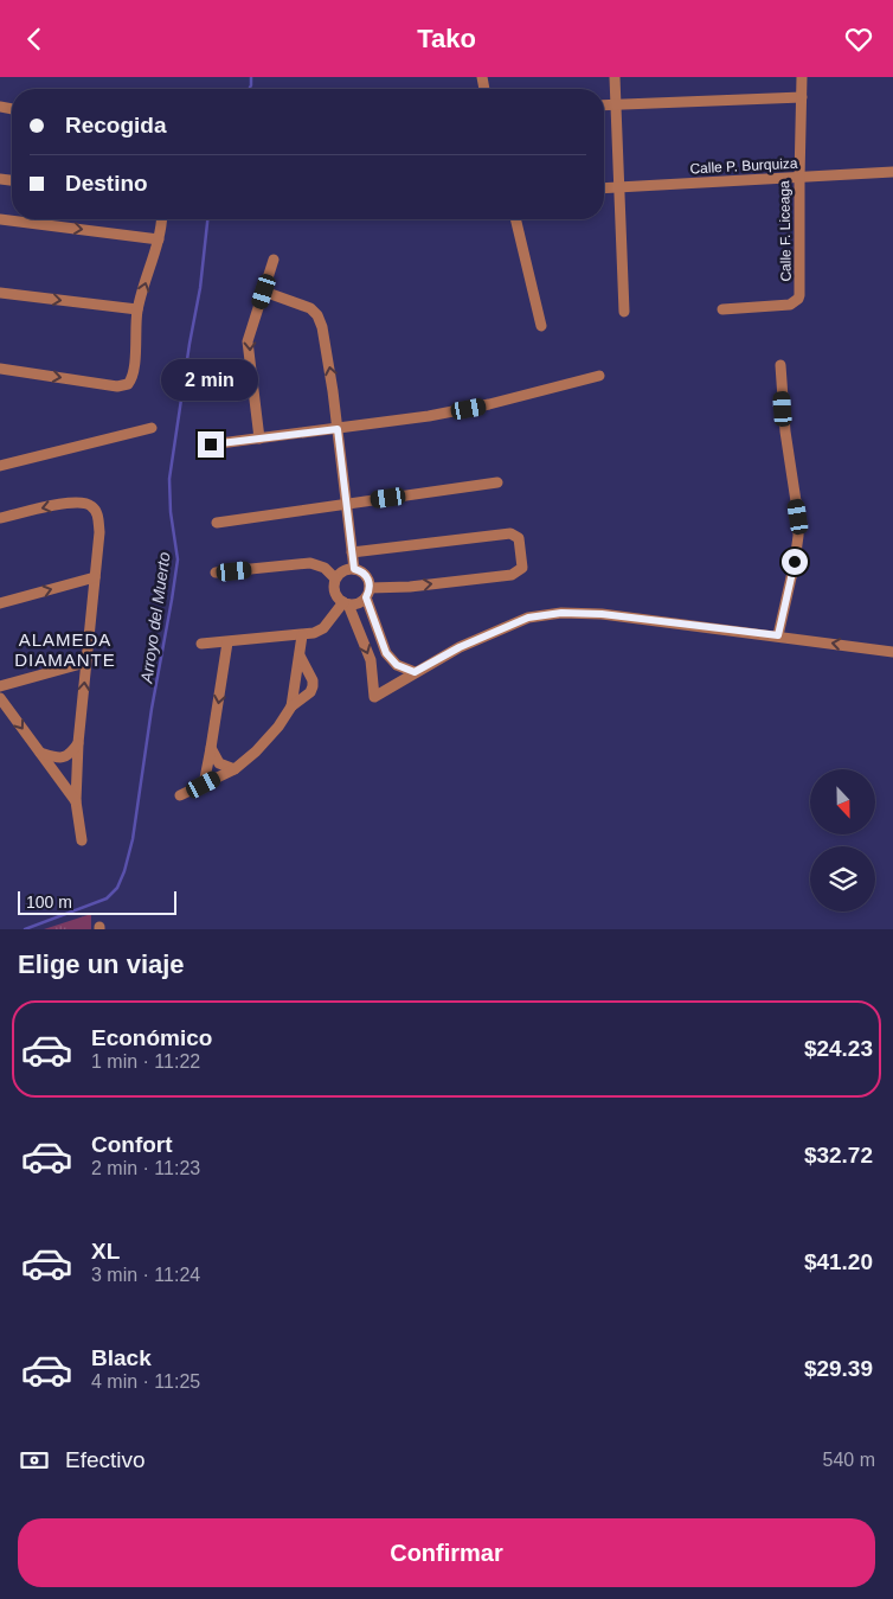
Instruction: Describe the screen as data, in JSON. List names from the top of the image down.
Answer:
{
  "streets": {
    "street": ["Calle P. Burquiza", "Calle F. Liceaga"]
  },
  "crossings": [
    ["Calle P. Burquiza", "Calle F. Liceaga"]
  ],
  "districts": ["ALAMEDA DIAMANTE"],
  "water": ["Arroyo del Muerto"],
  "scale_bar": "100 m",
  "north": "bottom",
  "page": {
    "header": "Tako",
    "banner": ["Recogida", "Destino"],
    "bubble": "2 min",
    "scale": "100 m",
    "heading": "Elige un viaje",
    "list": [
      {
        "name": "Económico",
        "note": "1 min · 11:22",
        "value": "$24.23"
      },
      {
        "name": "Confort",
        "note": "2 min · 11:23",
        "value": "$32.72"
      },
      {
        "name": "XL",
        "note": "3 min · 11:24",
        "value": "$41.20"
      },
      {
        "name": "Black",
        "note": "4 min · 11:25",
        "value": "$29.39"
      }
    ],
    "pay": ["Efectivo", "540 m"],
    "buttons": "Confirmar"
  }
}
